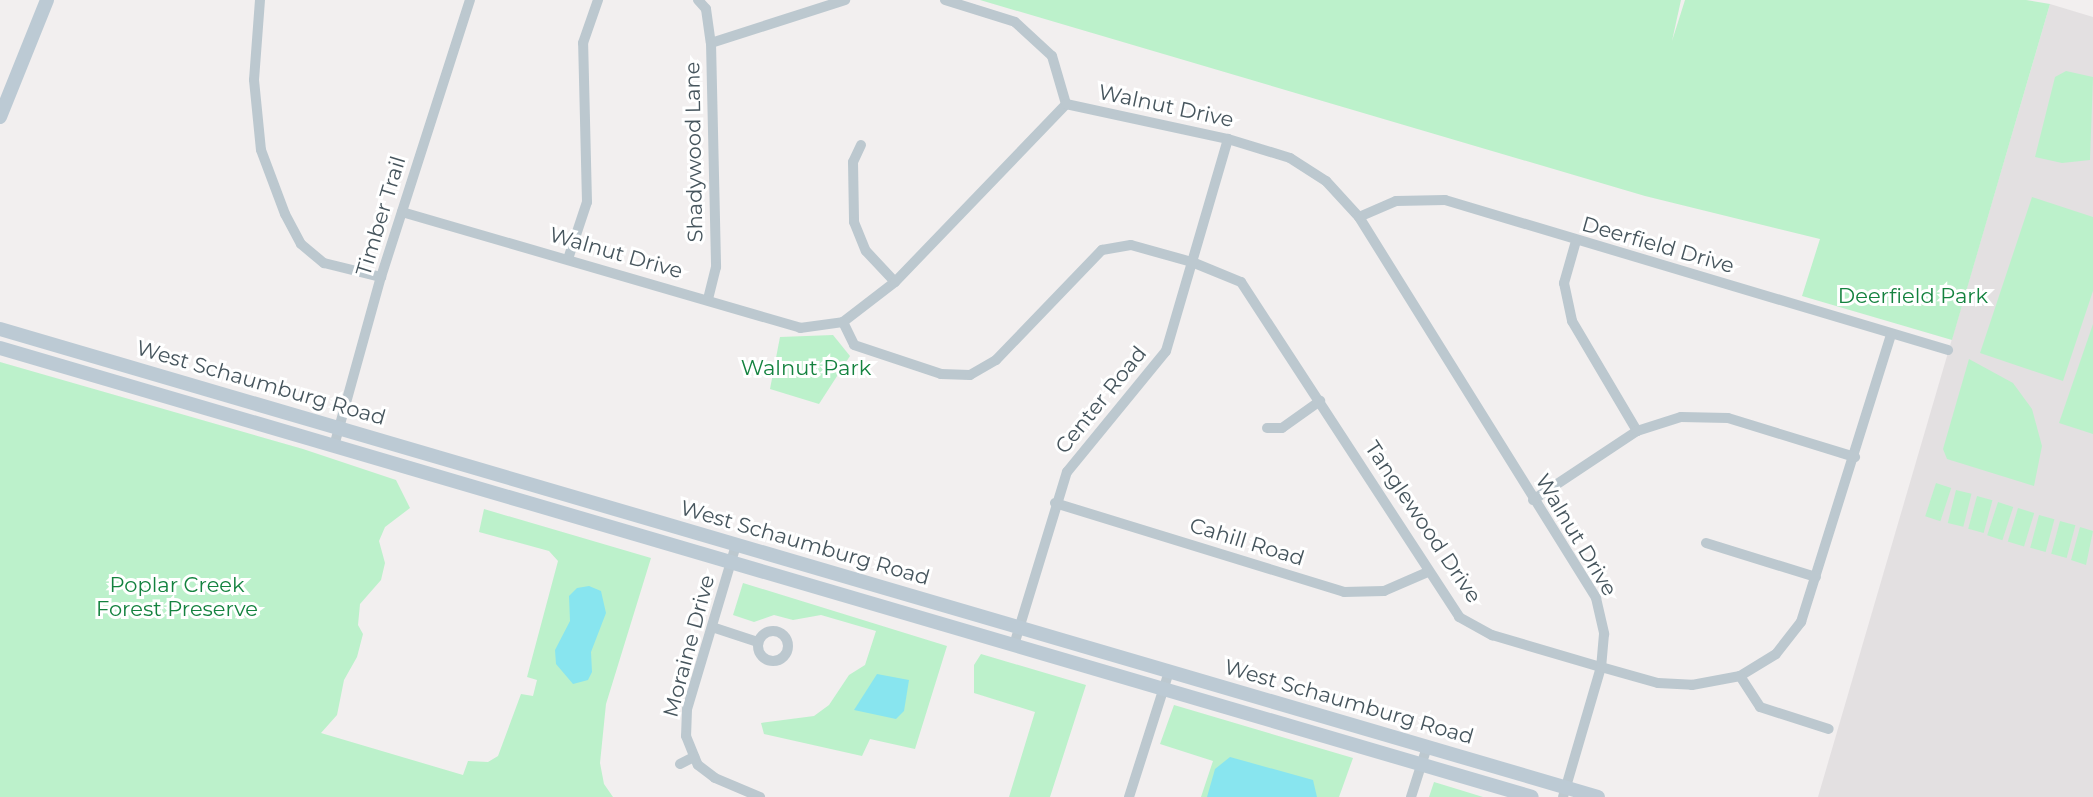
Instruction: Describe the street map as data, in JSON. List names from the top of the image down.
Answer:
{
  "streets": {
    "main road": ["West Schaumburg Road"],
    "street": [
      "Walnut Drive",
      "Shadywood Lane",
      "Timber Trail",
      "Deerfield Drive",
      "Center Road",
      "Tanglewood Drive",
      "Cahill Road",
      "Moraine Drive"
    ]
  },
  "crossings": [
    ["Walnut Drive", "Shadywood Lane"],
    ["Walnut Drive", "Timber Trail"],
    ["Walnut Drive", "Deerfield Drive"],
    ["Walnut Drive", "West Schaumburg Road"],
    ["Walnut Drive", "Center Road"],
    ["Walnut Drive", "Tanglewood Drive"],
    ["Timber Trail", "West Schaumburg Road"],
    ["Deerfield Drive", "Tanglewood Drive"],
    ["West Schaumburg Road", "Center Road"],
    ["West Schaumburg Road", "Moraine Drive"],
    ["Center Road", "Tanglewood Drive"],
    ["Center Road", "Cahill Road"],
    ["Tanglewood Drive", "Cahill Road"]
  ],
  "parks": ["Deerfield Park", "Walnut Park", "Poplar Creek Forest Preserve"]
}
